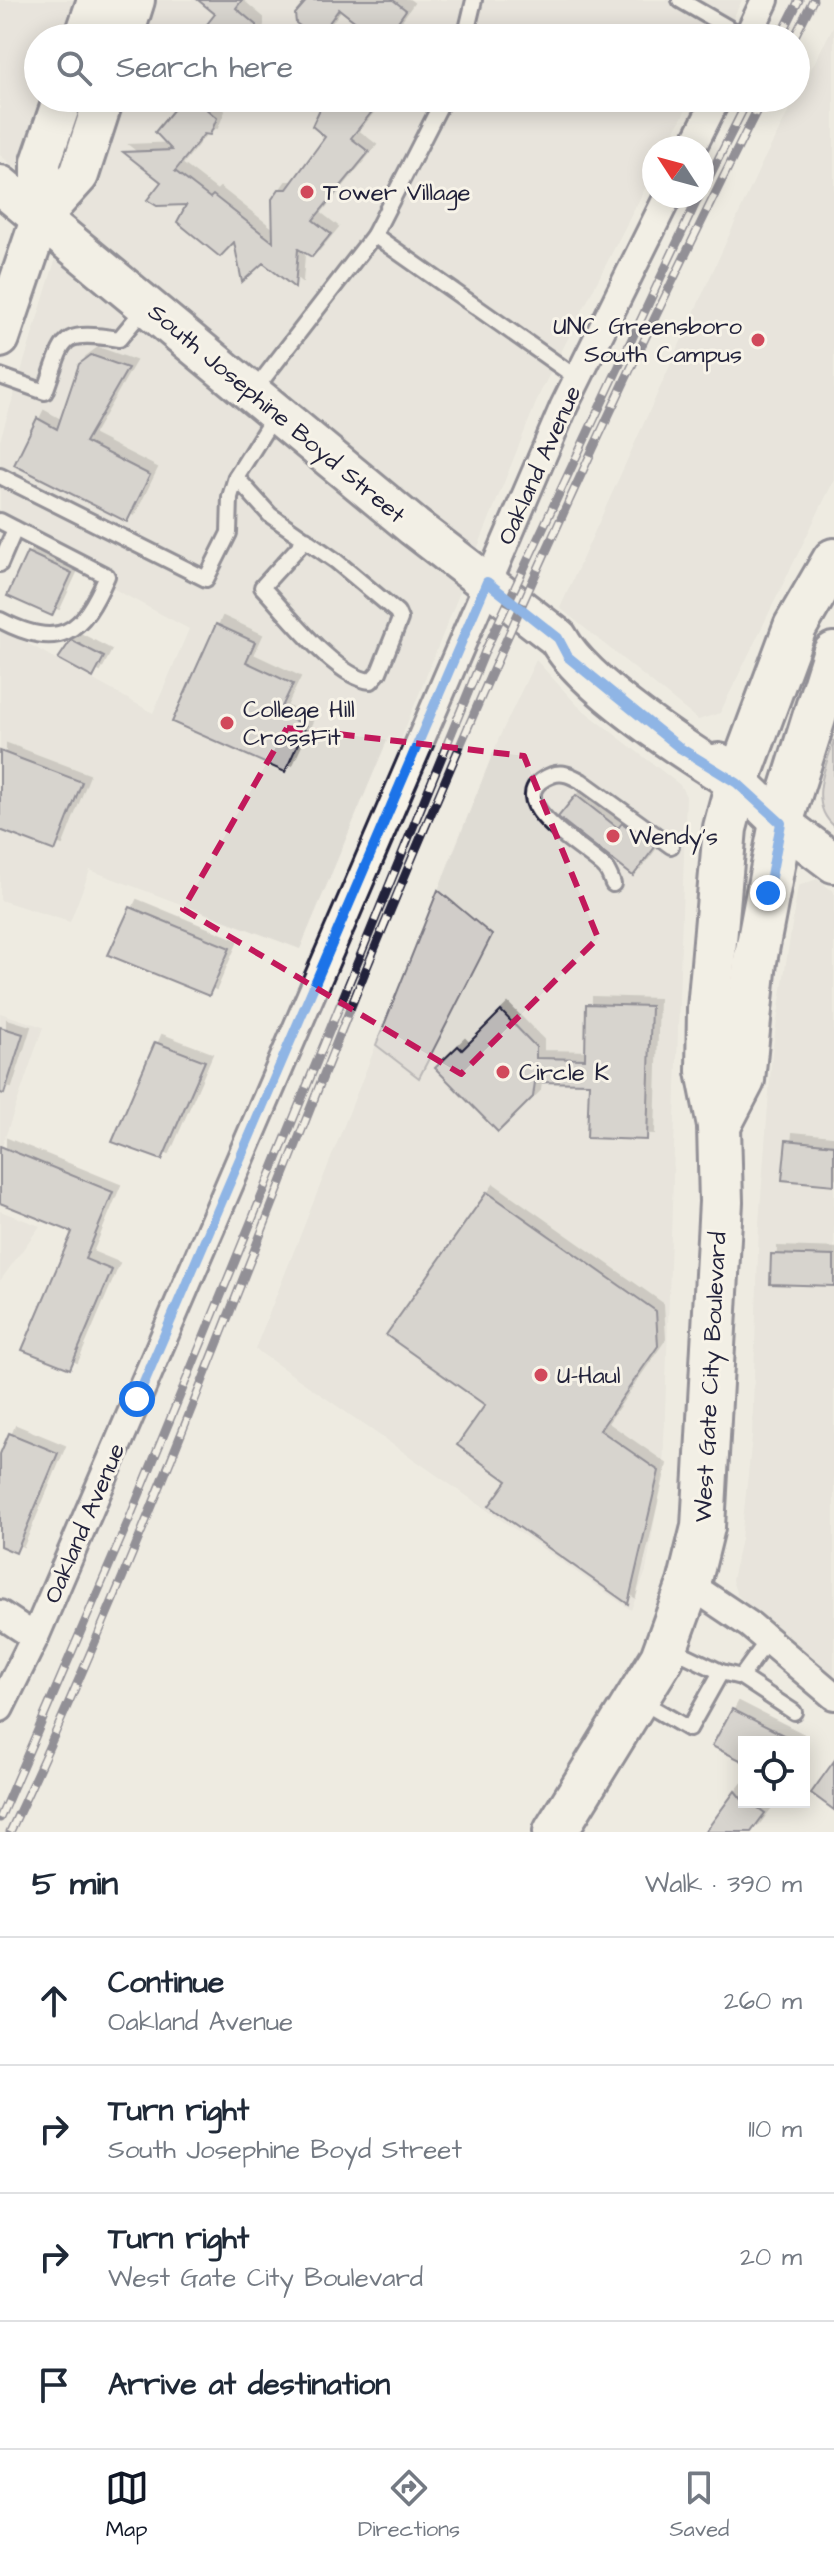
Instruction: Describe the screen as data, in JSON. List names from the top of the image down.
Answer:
{
  "streets": {
    "main road": ["South Josephine Boyd Street", "West Gate City Boulevard"],
    "street": ["Oakland Avenue"]
  },
  "crossings": [
    ["South Josephine Boyd Street", "Oakland Avenue"],
    ["South Josephine Boyd Street", "West Gate City Boulevard"]
  ],
  "places": [
    "Tower Village",
    "UNC Greensboro South Campus",
    "College Hill CrossFit",
    "Wendy's",
    "Circle K",
    "U-Haul"
  ],
  "north": "top left",
  "page": {
    "search": "Search here",
    "heading": ["5 min", "Walk · 390 m"],
    "list": [
      ["Continue", "Oakland Avenue", "260 m"],
      ["Turn right", "South Josephine Boyd Street", "110 m"],
      ["Turn right", "West Gate City Boulevard", "20 m"],
      "Arrive at destination"
    ],
    "nav": ["Map", "Directions", "Saved"]
  }
}
